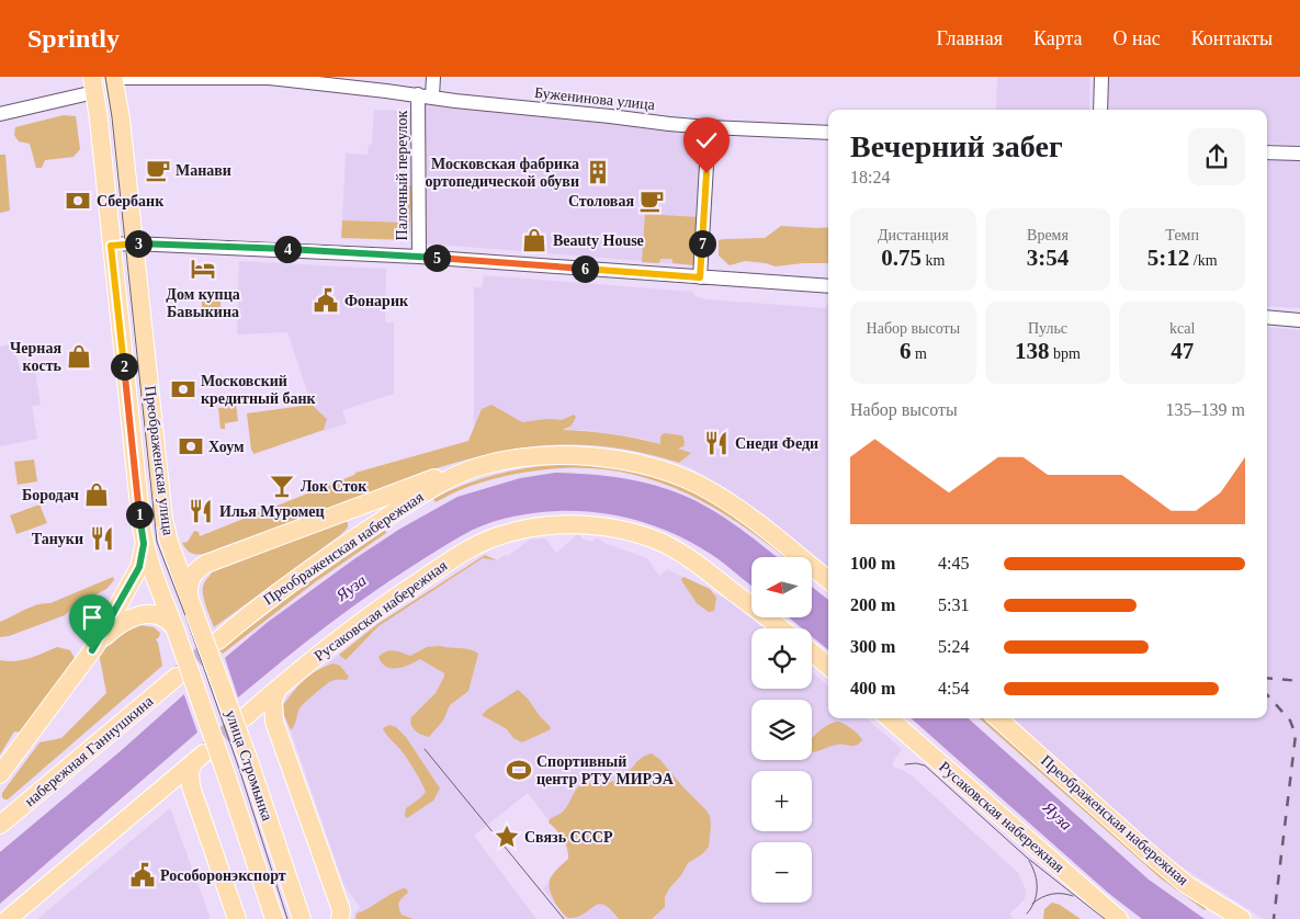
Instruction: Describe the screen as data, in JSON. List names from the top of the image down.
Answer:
{
  "streets": {
    "main road": [
      "Преображенская улица",
      "Преображенская набережная",
      "Русаковская набережная",
      "набережная Ганнушкина",
      "улица Стромынка"
    ],
    "street": ["Буженинова улица", "Палочный переулок"]
  },
  "crossings": [
    ["Буженинова улица", "Палочный переулок"],
    ["Буженинова улица", "Преображенская улица"],
    ["Преображенская улица", "улица Стромынка"]
  ],
  "water": ["Яуза"],
  "places": {
    "cafe": ["Манави", "Столовая"],
    "building": ["Московская фабрика ортопедической обуви"],
    "bank": ["Сбербанк", "Московский кредитный банк", "Хоум"],
    "shop": ["Beauty House", "Черная кость", "Бородач"],
    "hotel": ["Дом купца Бавыкина"],
    "public building": ["Фонарик", "Рособоронэкспорт"],
    "restaurant": ["Снеди Феди", "Илья Муромец", "Тануки"],
    "bar": ["Лок Сток"],
    "sports": ["Спортивный центр РТУ МИРЭА"],
    "place": ["Связь СССР"]
  },
  "north": "left",
  "page": {
    "header": "Sprintly",
    "nav": [
      "Главная",
      "Карта",
      "О нас",
      "Контакты"
    ],
    "heading": ["Вечерний забег", "18:24"],
    "stats": [
      ["Дистанция", "0.75 km"],
      ["Время", "3:54"],
      ["Темп", "5:12 /km"],
      ["Набор высоты", "6 m"],
      ["Пульс", "138 bpm"],
      ["kcal", "47"]
    ],
    "pins": [
      "3",
      "7",
      "4",
      "5",
      "6",
      "2",
      "1"
    ],
    "chart": ["Набор высоты", "135–139 m"],
    "list": [
      {
        "name": "100 m",
        "note": "4:45"
      },
      {
        "name": "200 m",
        "note": "5:31"
      },
      {
        "name": "300 m",
        "note": "5:24"
      },
      {
        "name": "400 m",
        "note": "4:54"
      }
    ],
    "map_buttons": ["+", "−"]
  }
}
